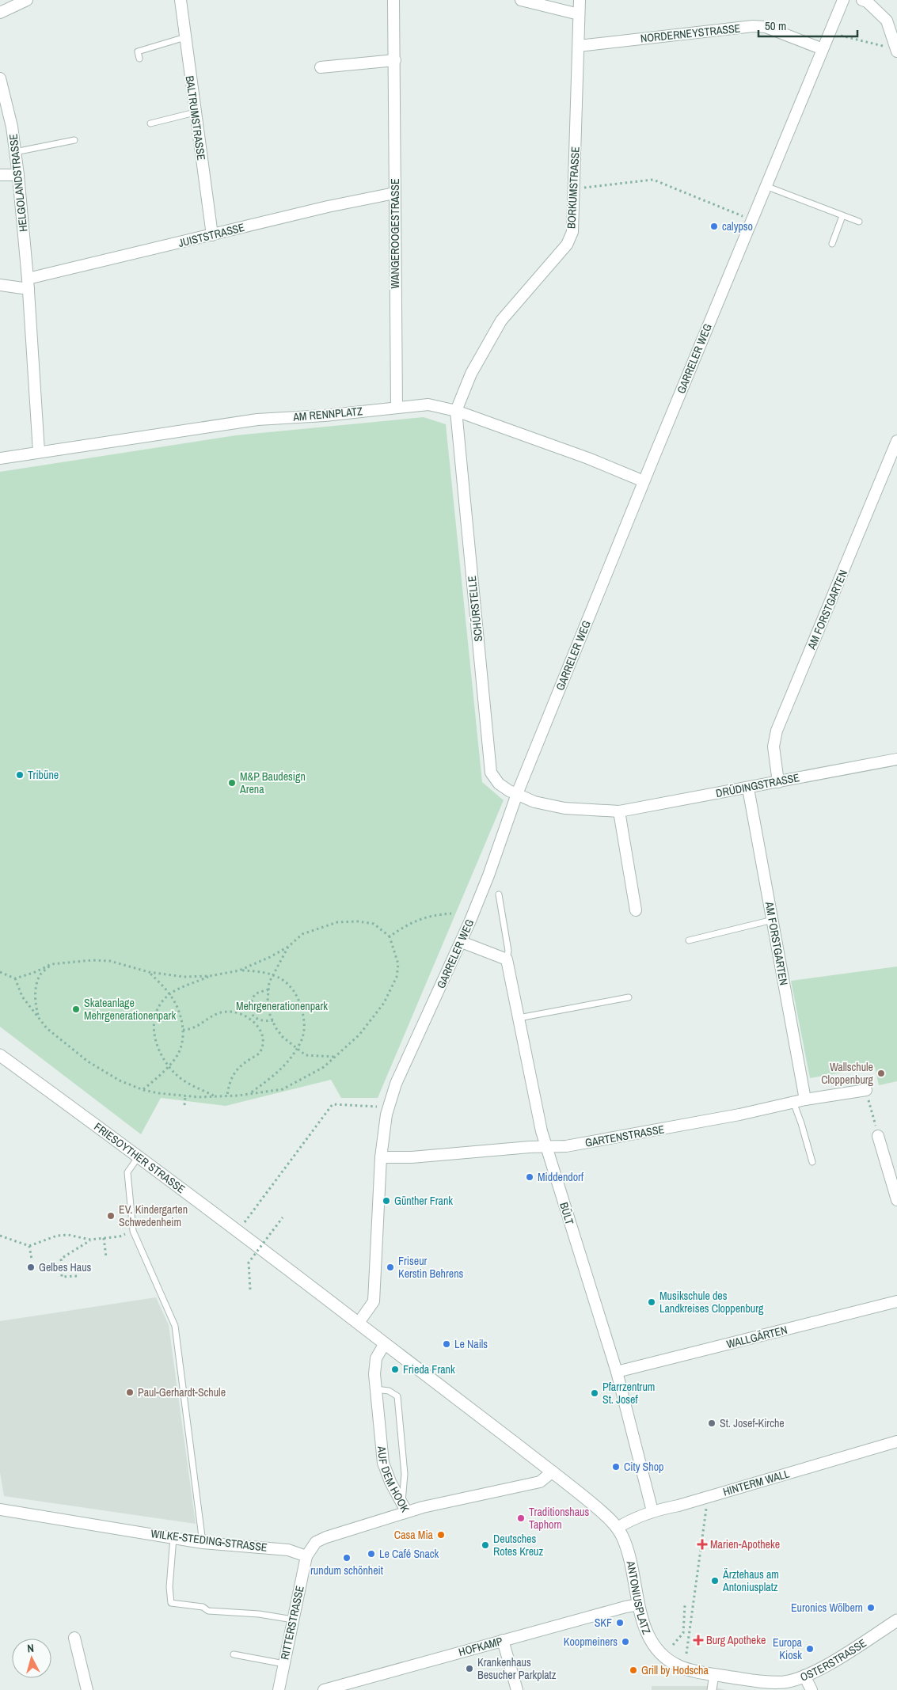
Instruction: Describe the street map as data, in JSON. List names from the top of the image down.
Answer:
{
  "streets": {
    "street": [
      "NORDERNEYSTRASSE",
      "BALTRUMSTRASSE",
      "HELGOLANDSTRASSE",
      "BORKUMSTRASSE",
      "WANGEROOGESTRASSE",
      "JUISTSTRASSE",
      "GARRELER WEG",
      "AM RENNPLATZ",
      "SCHÜRSTELLE",
      "AM FORSTGARTEN",
      "DRÜDINGSTRASSE",
      "GARTENSTRASSE",
      "FRIESOYTHER STRASSE",
      "BÜLT",
      "WALLGÄRTEN",
      "AUF DEM HOOK",
      "HINTERM WALL",
      "WILKE-STEDING-STRASSE",
      "ANTONIUSPLATZ",
      "RITTERSTRASSE",
      "HOFKAMP",
      "OSTERSTRASSE"
    ]
  },
  "crossings": [
    ["NORDERNEYSTRASSE", "BORKUMSTRASSE"],
    ["NORDERNEYSTRASSE", "GARRELER WEG"],
    ["BALTRUMSTRASSE", "JUISTSTRASSE"],
    ["HELGOLANDSTRASSE", "JUISTSTRASSE"],
    ["HELGOLANDSTRASSE", "AM RENNPLATZ"],
    ["BORKUMSTRASSE", "AM RENNPLATZ"],
    ["BORKUMSTRASSE", "SCHÜRSTELLE"],
    ["WANGEROOGESTRASSE", "JUISTSTRASSE"],
    ["WANGEROOGESTRASSE", "AM RENNPLATZ"],
    ["GARRELER WEG", "AM RENNPLATZ"],
    ["GARRELER WEG", "SCHÜRSTELLE"],
    ["GARRELER WEG", "DRÜDINGSTRASSE"],
    ["GARRELER WEG", "GARTENSTRASSE"],
    ["GARRELER WEG", "FRIESOYTHER STRASSE"],
    ["AM RENNPLATZ", "SCHÜRSTELLE"],
    ["SCHÜRSTELLE", "DRÜDINGSTRASSE"],
    ["AM FORSTGARTEN", "DRÜDINGSTRASSE"],
    ["AM FORSTGARTEN", "GARTENSTRASSE"],
    ["GARTENSTRASSE", "BÜLT"],
    ["FRIESOYTHER STRASSE", "AUF DEM HOOK"],
    ["BÜLT", "WALLGÄRTEN"],
    ["BÜLT", "HINTERM WALL"],
    ["HINTERM WALL", "ANTONIUSPLATZ"],
    ["WILKE-STEDING-STRASSE", "RITTERSTRASSE"],
    ["ANTONIUSPLATZ", "HOFKAMP"],
    ["ANTONIUSPLATZ", "OSTERSTRASSE"]
  ],
  "parks": ["Mehrgenerationenpark"],
  "places": {
    "other": [
      "calypso",
      "Tribüne",
      "M&P Baudesign Arena",
      "Skateanlage Mehrgenerationenpark",
      "Wallschule Cloppenburg",
      "Middendorf",
      "Günther Frank",
      "EV. Kindergarten Schwedenheim",
      "Gelbes Haus",
      "Friseur Kerstin Behrens",
      "Musikschule des Landkreises Cloppenburg",
      "Le Nails",
      "Frieda Frank",
      "Paul-Gerhardt-Schule",
      "Pfarrzentrum St. Josef",
      "St. Josef-Kirche",
      "City Shop",
      "Traditionshaus Taphorn",
      "Casa Mia",
      "Deutsches Rotes Kreuz",
      "Le Café Snack",
      "rundum schönheit",
      "Ärztehaus am Antoniusplatz",
      "Euronics Wölbern",
      "SKF",
      "Koopmeiners",
      "Europa Kiosk",
      "Krankenhaus Besucher Parkplatz",
      "Grill by Hodscha"
    ],
    "health": ["Marien-Apotheke", "Burg Apotheke"]
  },
  "scale_bar": "50 m",
  "north": "top"
}
